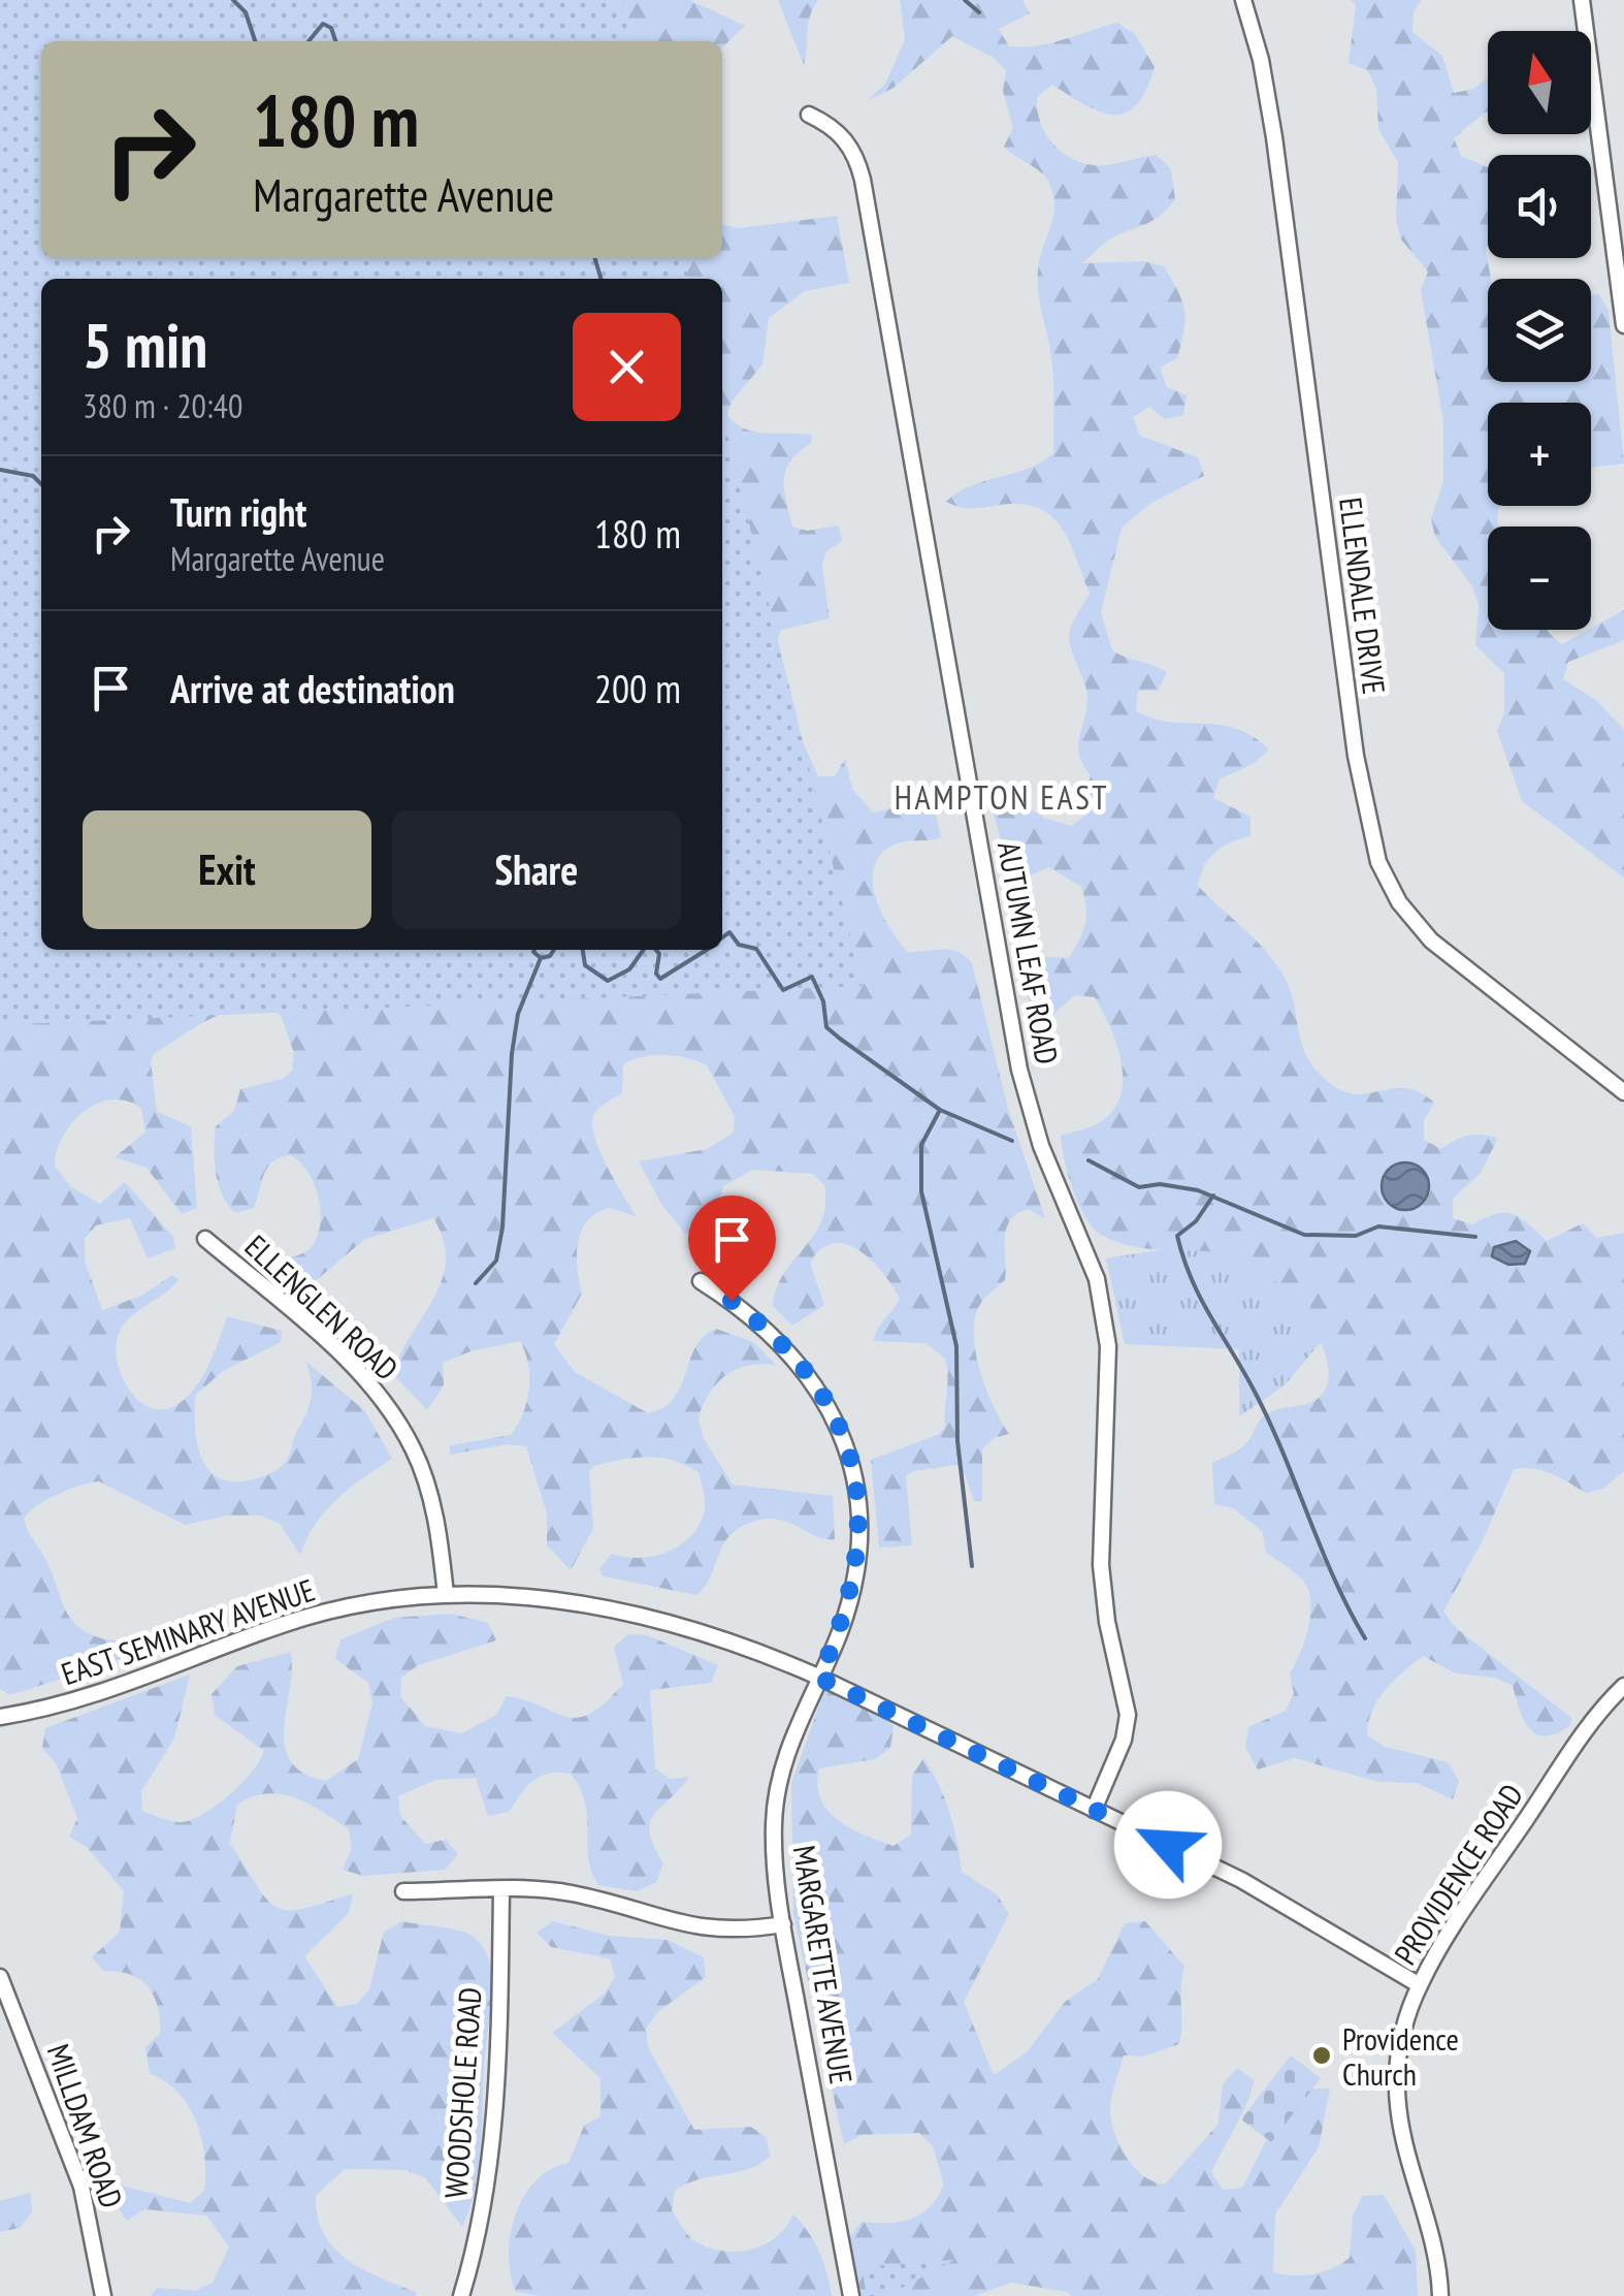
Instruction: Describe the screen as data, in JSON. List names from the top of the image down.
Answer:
{
  "streets": {
    "street": [
      "ELLENDALE DRIVE",
      "AUTUMN LEAF ROAD",
      "ELLENGLEN ROAD",
      "EAST SEMINARY AVENUE",
      "PROVIDENCE ROAD",
      "MARGARETTE AVENUE",
      "WOODSHOLE ROAD",
      "MILLDAM ROAD"
    ]
  },
  "crossings": [
    ["AUTUMN LEAF ROAD", "EAST SEMINARY AVENUE"],
    ["ELLENGLEN ROAD", "EAST SEMINARY AVENUE"],
    ["EAST SEMINARY AVENUE", "PROVIDENCE ROAD"],
    ["EAST SEMINARY AVENUE", "MARGARETTE AVENUE"]
  ],
  "districts": ["HAMPTON EAST"],
  "places": ["Providence Church"],
  "north": "top",
  "page": {
    "map_buttons": ["+", "−"],
    "turn": ["180 m", "Margarette Avenue"],
    "heading": ["5 min", "380 m · 20:40"],
    "list": [
      {
        "name": "Turn right",
        "note": "Margarette Avenue",
        "value": "180 m"
      },
      {
        "name": "Arrive at destination",
        "value": "200 m"
      }
    ],
    "buttons": ["Exit", "Share"]
  }
}
